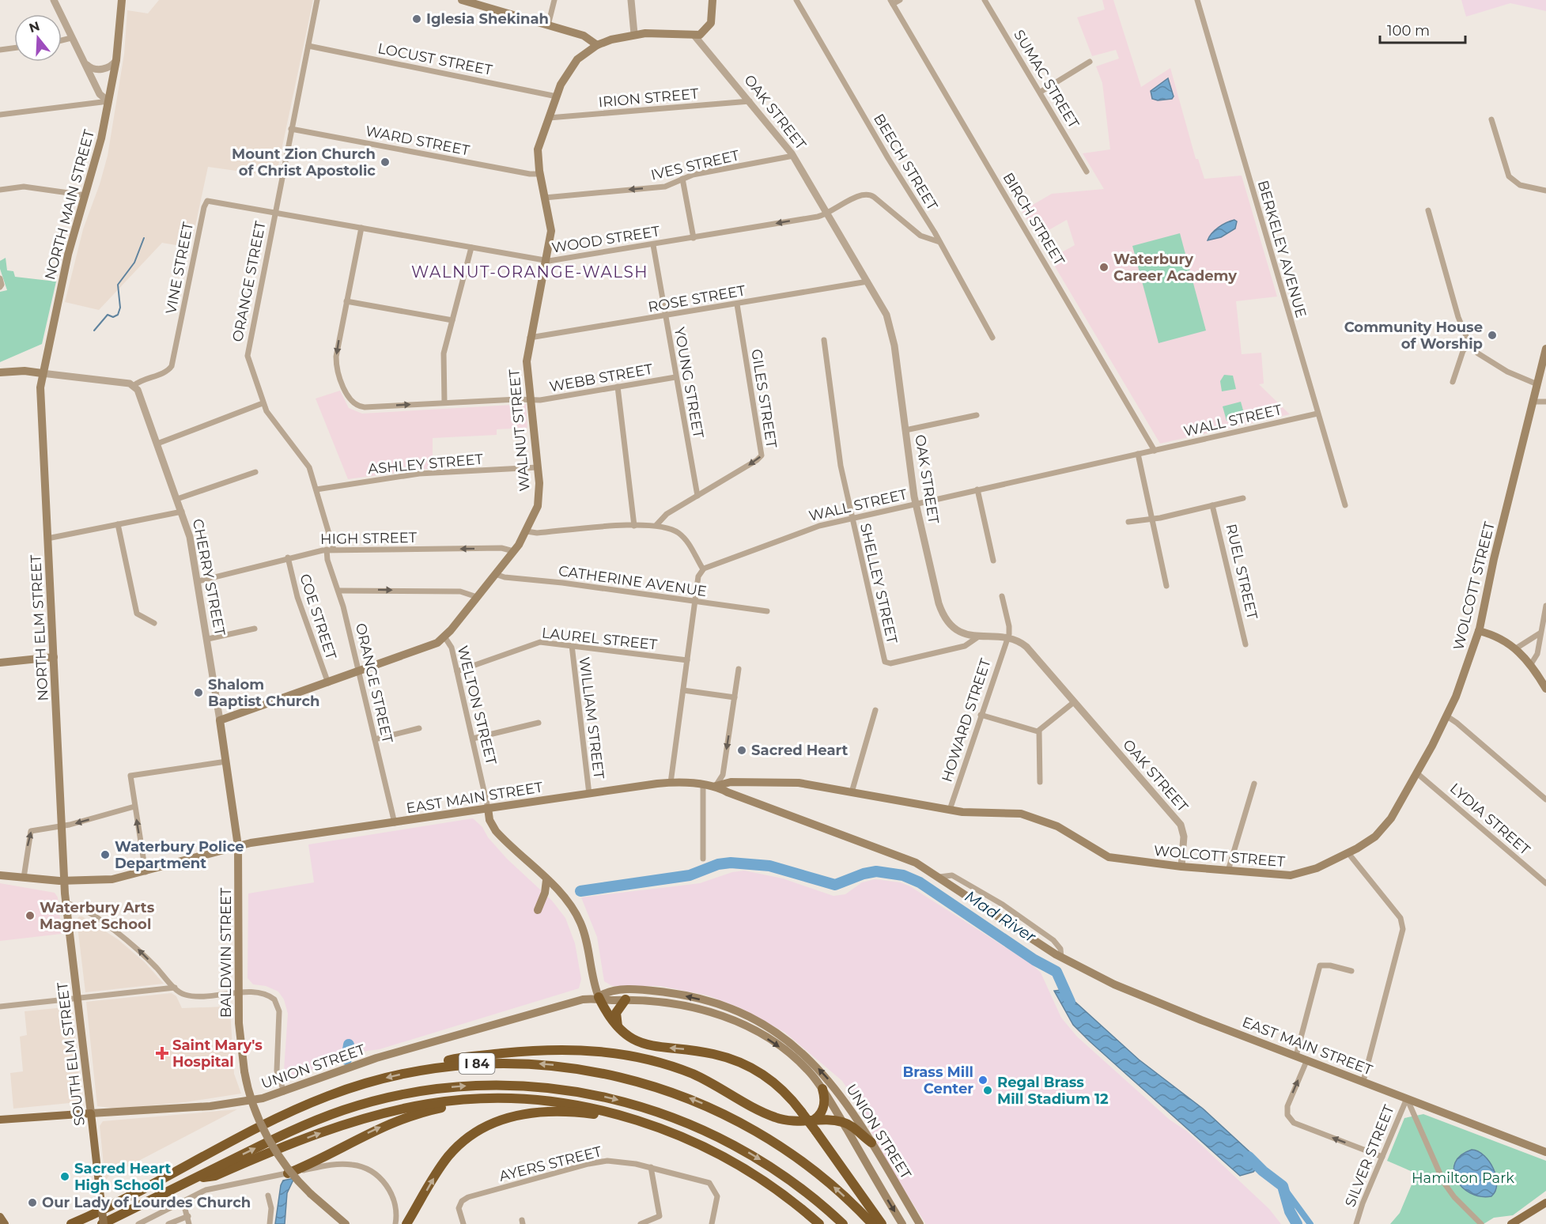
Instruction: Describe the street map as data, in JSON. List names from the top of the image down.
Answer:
{
  "streets": {
    "highway": ["I 84"],
    "main road": [
      "NORTH MAIN STREET",
      "WALNUT STREET",
      "CHERRY STREET",
      "WOLCOTT STREET",
      "NORTH ELM STREET",
      "EAST MAIN STREET",
      "BALDWIN STREET",
      "SOUTH ELM STREET",
      "UNION STREET"
    ],
    "street": [
      "LOCUST STREET",
      "SUMAC STREET",
      "IRION STREET",
      "OAK STREET",
      "WARD STREET",
      "BEECH STREET",
      "IVES STREET",
      "BIRCH STREET",
      "WOOD STREET",
      "BERKELEY AVENUE",
      "VINE STREET",
      "ORANGE STREET",
      "ROSE STREET",
      "WEBB STREET",
      "YOUNG STREET",
      "GILES STREET",
      "WALL STREET",
      "ASHLEY STREET",
      "HIGH STREET",
      "RUEL STREET",
      "CATHERINE AVENUE",
      "SHELLEY STREET",
      "COE STREET",
      "LAUREL STREET",
      "WELTON STREET",
      "WILLIAM STREET",
      "HOWARD STREET",
      "LYDIA STREET",
      "SILVER STREET",
      "AYERS STREET"
    ]
  },
  "crossings": [
    ["LOCUST STREET", "ORANGE STREET"],
    ["LOCUST STREET", "WALNUT STREET"],
    ["IRION STREET", "OAK STREET"],
    ["IRION STREET", "WALNUT STREET"],
    ["OAK STREET", "IVES STREET"],
    ["OAK STREET", "WOOD STREET"],
    ["OAK STREET", "ROSE STREET"],
    ["OAK STREET", "WALL STREET"],
    ["OAK STREET", "WALNUT STREET"],
    ["OAK STREET", "SHELLEY STREET"],
    ["OAK STREET", "WOLCOTT STREET"],
    ["OAK STREET", "HOWARD STREET"],
    ["WARD STREET", "ORANGE STREET"],
    ["WARD STREET", "WALNUT STREET"],
    ["BEECH STREET", "WOOD STREET"],
    ["IVES STREET", "WALNUT STREET"],
    ["NORTH MAIN STREET", "NORTH ELM STREET"],
    ["BIRCH STREET", "WALL STREET"],
    ["WOOD STREET", "VINE STREET"],
    ["WOOD STREET", "ORANGE STREET"],
    ["WOOD STREET", "YOUNG STREET"],
    ["WOOD STREET", "WALNUT STREET"],
    ["BERKELEY AVENUE", "WALL STREET"],
    ["VINE STREET", "ORANGE STREET"],
    ["VINE STREET", "CHERRY STREET"],
    ["ORANGE STREET", "WALNUT STREET"],
    ["ORANGE STREET", "ASHLEY STREET"],
    ["ORANGE STREET", "HIGH STREET"],
    ["ORANGE STREET", "EAST MAIN STREET"],
    ["ROSE STREET", "YOUNG STREET"],
    ["ROSE STREET", "GILES STREET"],
    ["ROSE STREET", "WALNUT STREET"],
    ["WEBB STREET", "YOUNG STREET"],
    ["WEBB STREET", "WALNUT STREET"],
    ["YOUNG STREET", "GILES STREET"],
    ["WALL STREET", "SHELLEY STREET"],
    ["WALNUT STREET", "ASHLEY STREET"],
    ["WALNUT STREET", "HIGH STREET"],
    ["WALNUT STREET", "CHERRY STREET"],
    ["WALNUT STREET", "CATHERINE AVENUE"],
    ["WALNUT STREET", "COE STREET"],
    ["WALNUT STREET", "WELTON STREET"],
    ["HIGH STREET", "CHERRY STREET"],
    ["HIGH STREET", "COE STREET"],
    ["CHERRY STREET", "EAST MAIN STREET"],
    ["CHERRY STREET", "BALDWIN STREET"],
    ["WOLCOTT STREET", "HOWARD STREET"],
    ["WOLCOTT STREET", "EAST MAIN STREET"],
    ["WOLCOTT STREET", "LYDIA STREET"],
    ["NORTH ELM STREET", "EAST MAIN STREET"],
    ["NORTH ELM STREET", "SOUTH ELM STREET"],
    ["LAUREL STREET", "WELTON STREET"],
    ["LAUREL STREET", "WILLIAM STREET"],
    ["WELTON STREET", "EAST MAIN STREET"],
    ["WILLIAM STREET", "EAST MAIN STREET"],
    ["EAST MAIN STREET", "BALDWIN STREET"],
    ["EAST MAIN STREET", "SOUTH ELM STREET"],
    ["EAST MAIN STREET", "SILVER STREET"],
    ["SOUTH ELM STREET", "I 84"],
    ["SOUTH ELM STREET", "UNION STREET"]
  ],
  "one_way": ["IVES STREET", "GILES STREET"],
  "districts": ["WALNUT-ORANGE-WALSH"],
  "water": ["Mad River"],
  "parks": ["Hamilton Park"],
  "places": {
    "other": [
      "Iglesia Shekinah",
      "Mount Zion Church of Christ Apostolic",
      "Waterbury Career Academy",
      "Community House of Worship",
      "Shalom Baptist Church",
      "Sacred Heart",
      "Waterbury Police Department",
      "Waterbury Arts Magnet School",
      "Brass Mill Center",
      "Regal Brass Mill Stadium 12",
      "Sacred Heart High School",
      "Our Lady of Lourdes Church"
    ],
    "health": ["Saint Mary's Hospital"]
  },
  "scale_bar": "100 m",
  "north": "top"
}
